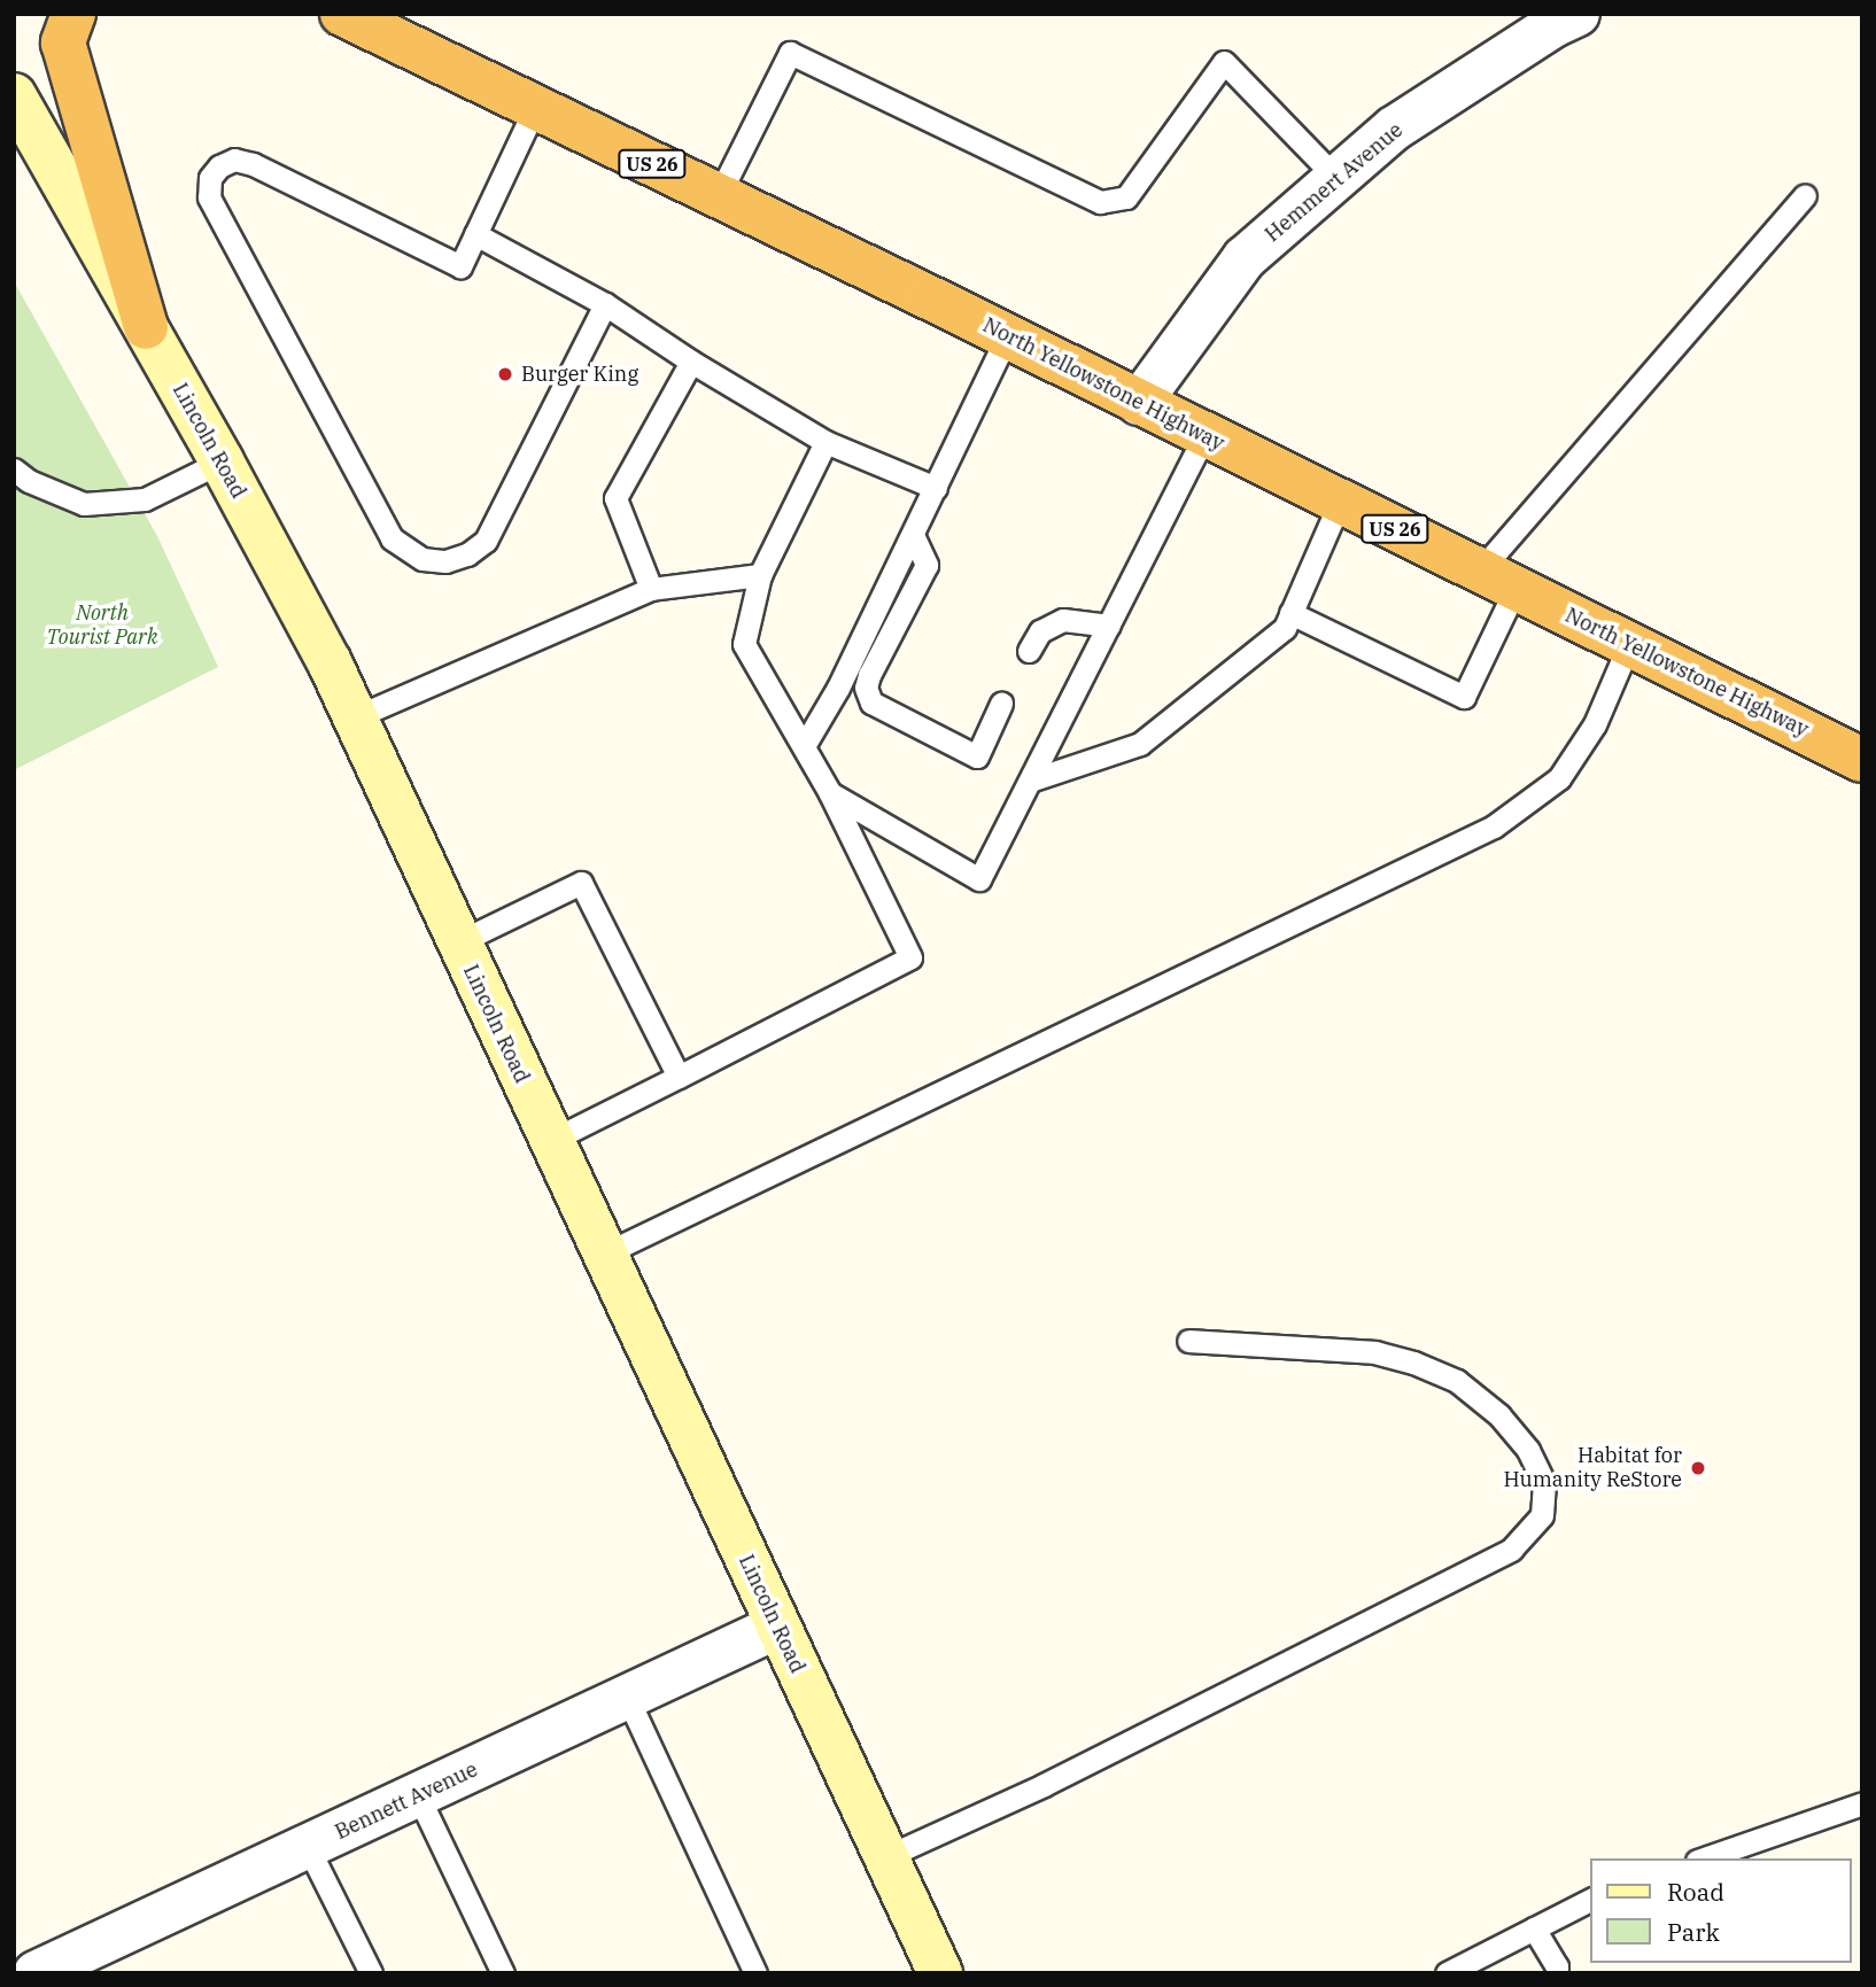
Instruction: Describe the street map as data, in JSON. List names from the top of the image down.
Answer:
{
  "streets": {
    "highway": ["US 26", "North Yellowstone Highway"],
    "main road": ["Lincoln Road"],
    "street": ["Hemmert Avenue", "Bennett Avenue"]
  },
  "crossings": [
    ["Hemmert Avenue", "North Yellowstone Highway"],
    ["Lincoln Road", "Bennett Avenue"]
  ],
  "parks": ["North Tourist Park"],
  "places": ["Burger King", "Habitat for Humanity ReStore"],
  "legend": ["Road", "Park"]
}
